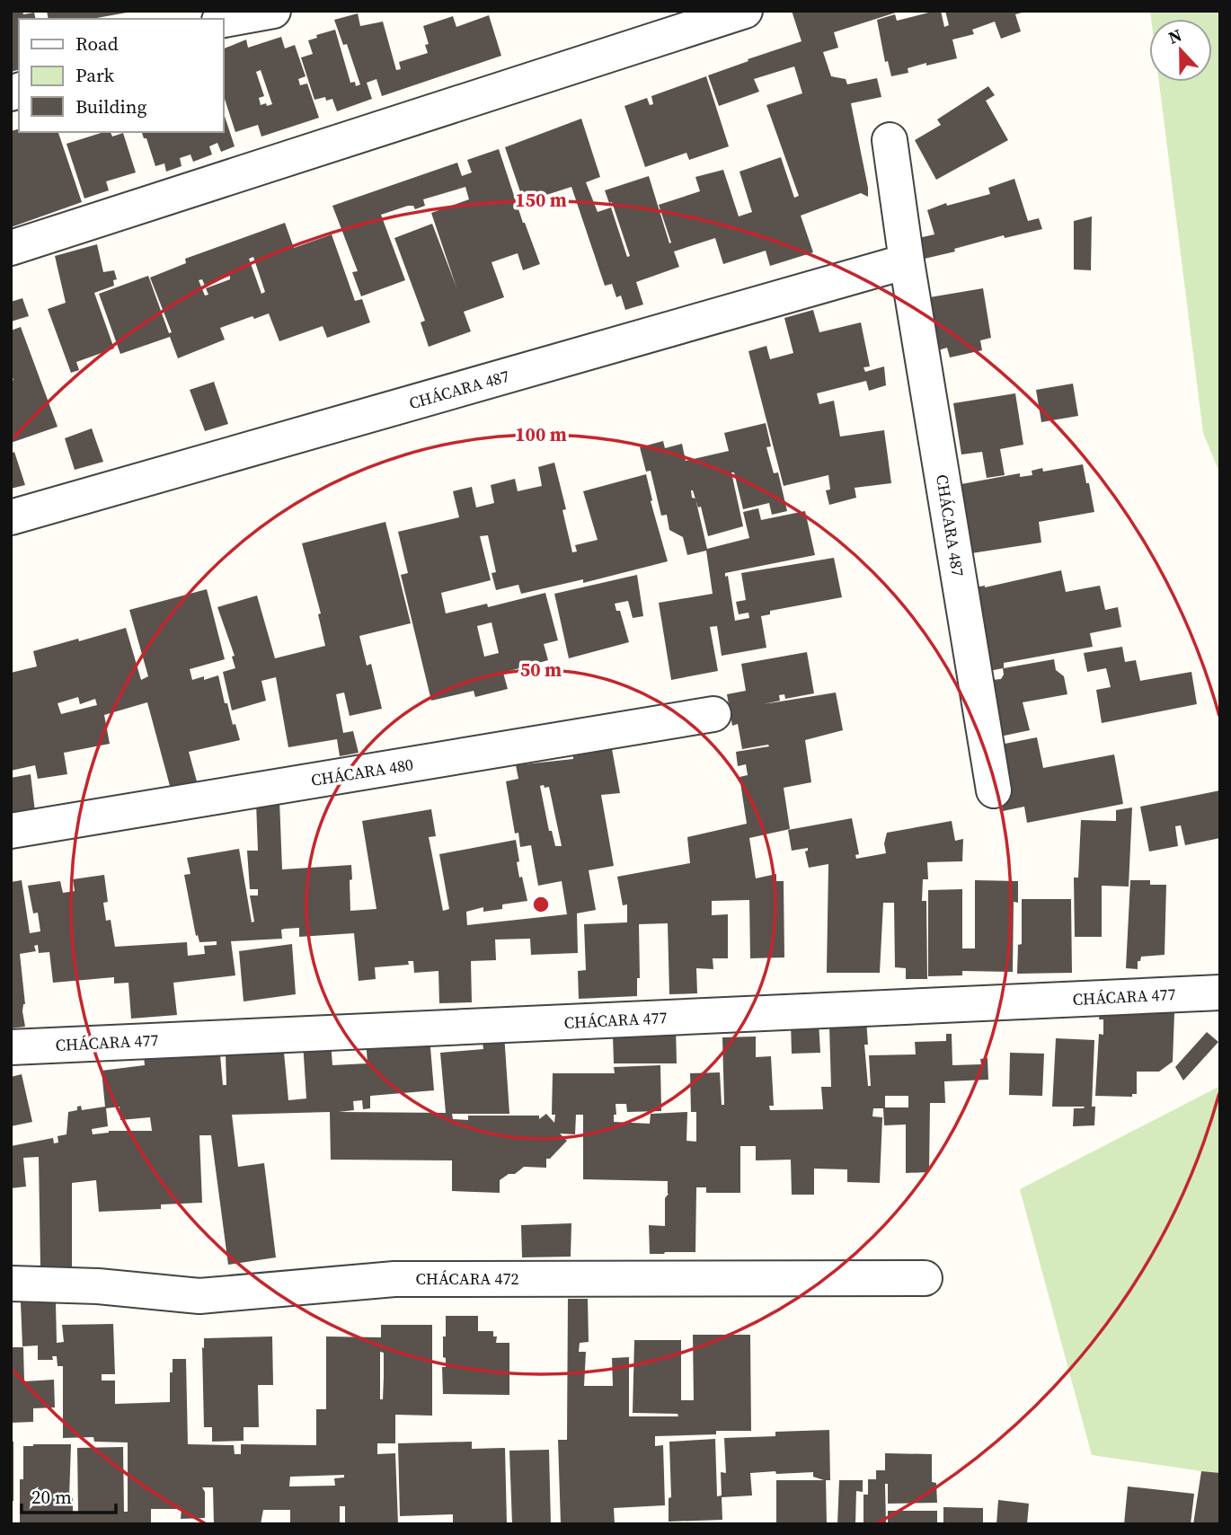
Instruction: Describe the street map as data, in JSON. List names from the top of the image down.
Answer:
{
  "streets": {
    "street": [
      "CHÁCARA 487",
      "CHÁCARA 480",
      "CHÁCARA 477",
      "CHÁCARA 472"
    ]
  },
  "legend": ["Road", "Park", "Building"],
  "scale_bar": "20 m",
  "north": "top",
  "rings": ["150 m", "100 m", "50 m"]
}
